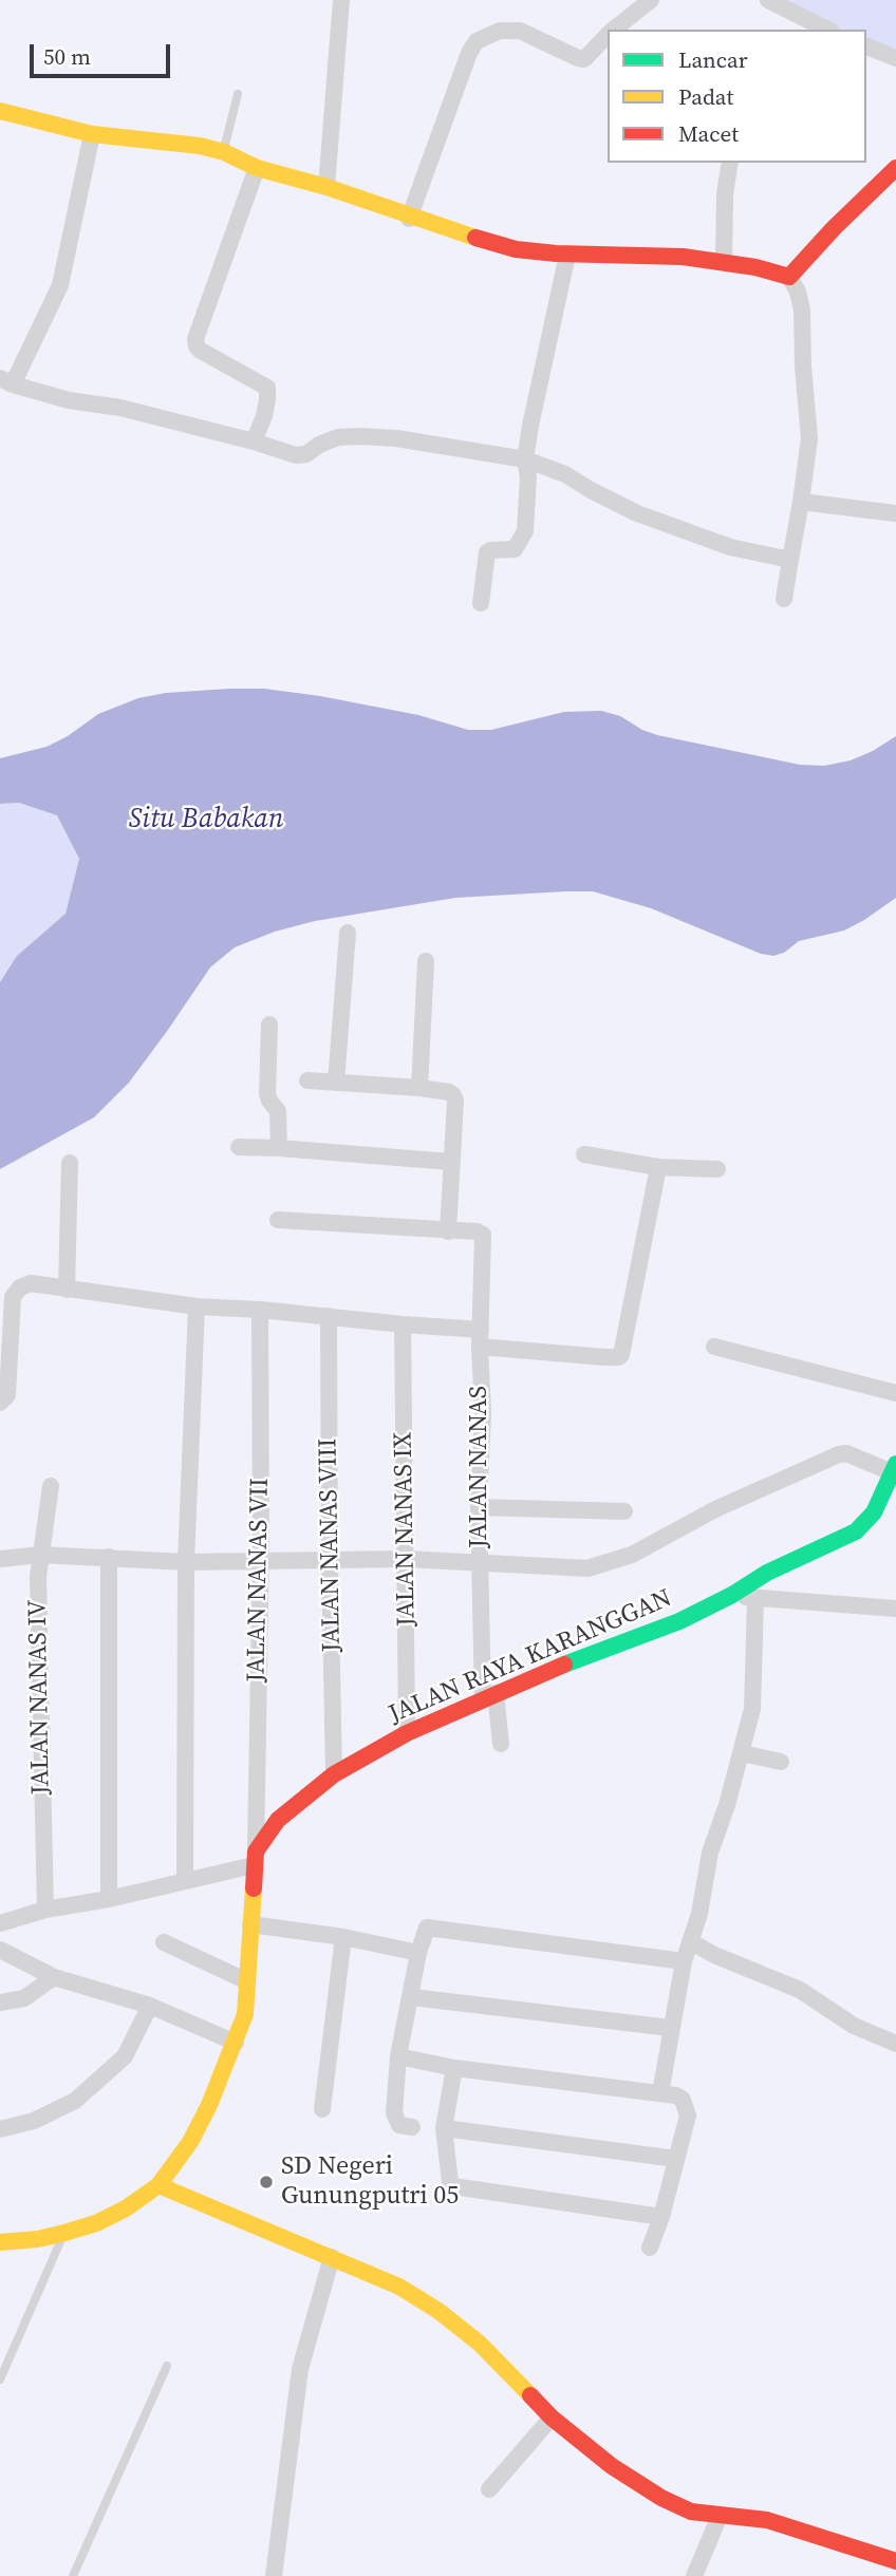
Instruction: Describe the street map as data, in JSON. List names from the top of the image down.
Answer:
{
  "streets": {
    "street": [
      "JALAN NANAS",
      "JALAN NANAS IX",
      "JALAN NANAS VIII",
      "JALAN NANAS VII",
      "JALAN RAYA KARANGGAN",
      "JALAN NANAS IV"
    ]
  },
  "crossings": [
    ["JALAN NANAS", "JALAN RAYA KARANGGAN"],
    ["JALAN NANAS IX", "JALAN RAYA KARANGGAN"],
    ["JALAN NANAS VIII", "JALAN RAYA KARANGGAN"],
    ["JALAN NANAS VII", "JALAN RAYA KARANGGAN"]
  ],
  "water": ["Situ Babakan"],
  "places": ["SD Negeri Gunungputri 05"],
  "legend": ["Lancar", "Padat", "Macet"],
  "scale_bar": "50 m"
}
